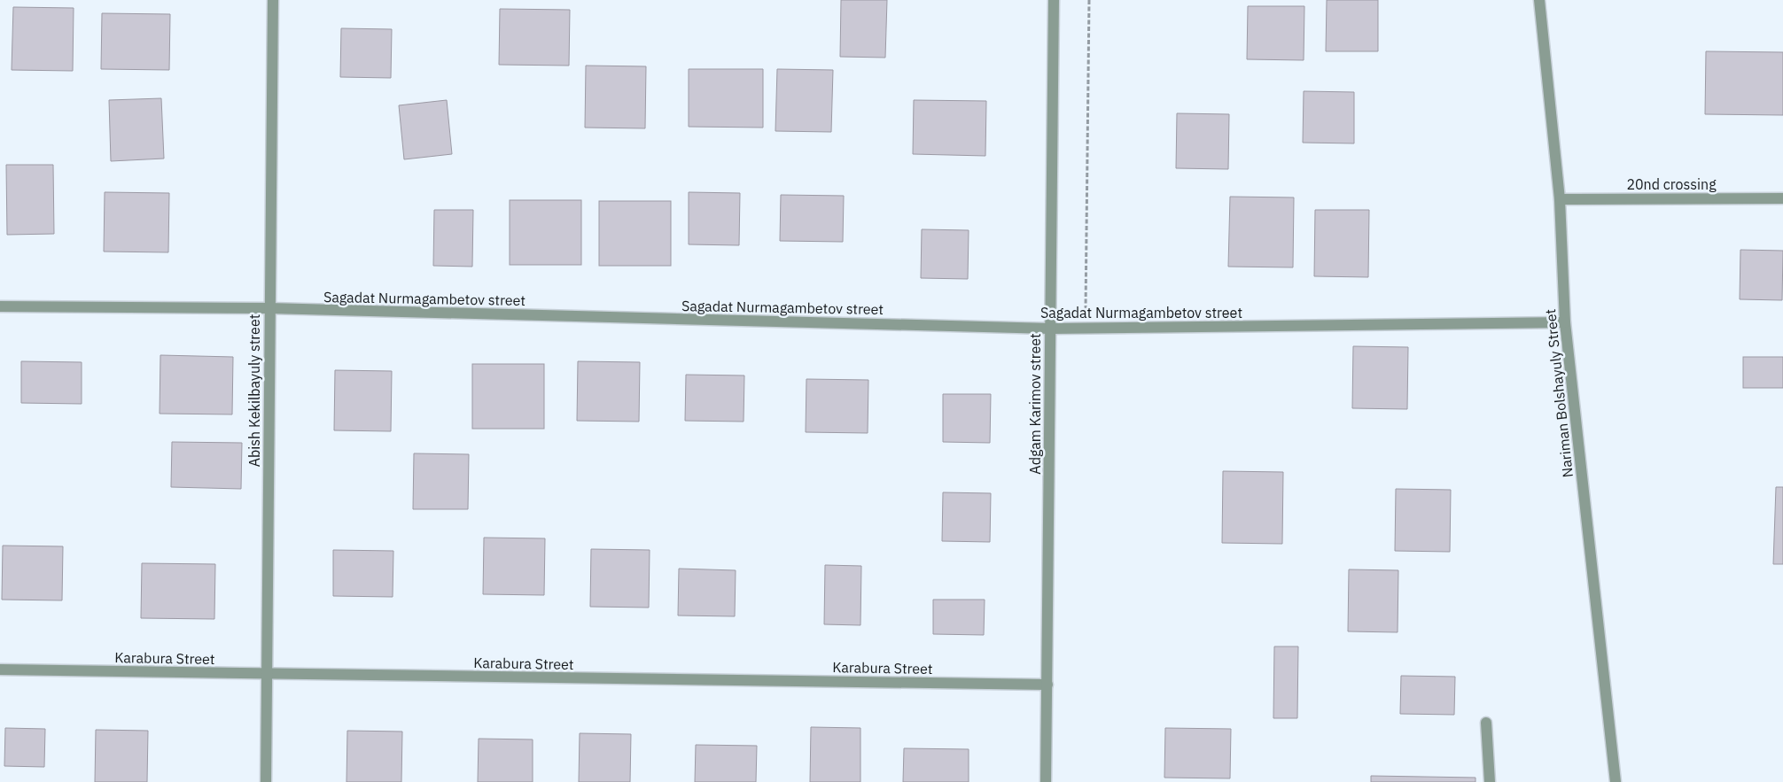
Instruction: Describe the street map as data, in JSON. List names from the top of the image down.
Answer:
{
  "streets": {
    "street": [
      "20nd crossing",
      "Sagadat Nurmagambetov street",
      "Abish Kekilbayuly street",
      "Nariman Bolshayuly Street",
      "Adgam Karimov street",
      "Karabura Street"
    ]
  },
  "crossings": [
    ["20nd crossing", "Nariman Bolshayuly Street"],
    ["Sagadat Nurmagambetov street", "Abish Kekilbayuly street"],
    ["Sagadat Nurmagambetov street", "Nariman Bolshayuly Street"],
    ["Sagadat Nurmagambetov street", "Adgam Karimov street"],
    ["Abish Kekilbayuly street", "Karabura Street"],
    ["Adgam Karimov street", "Karabura Street"]
  ]
}
